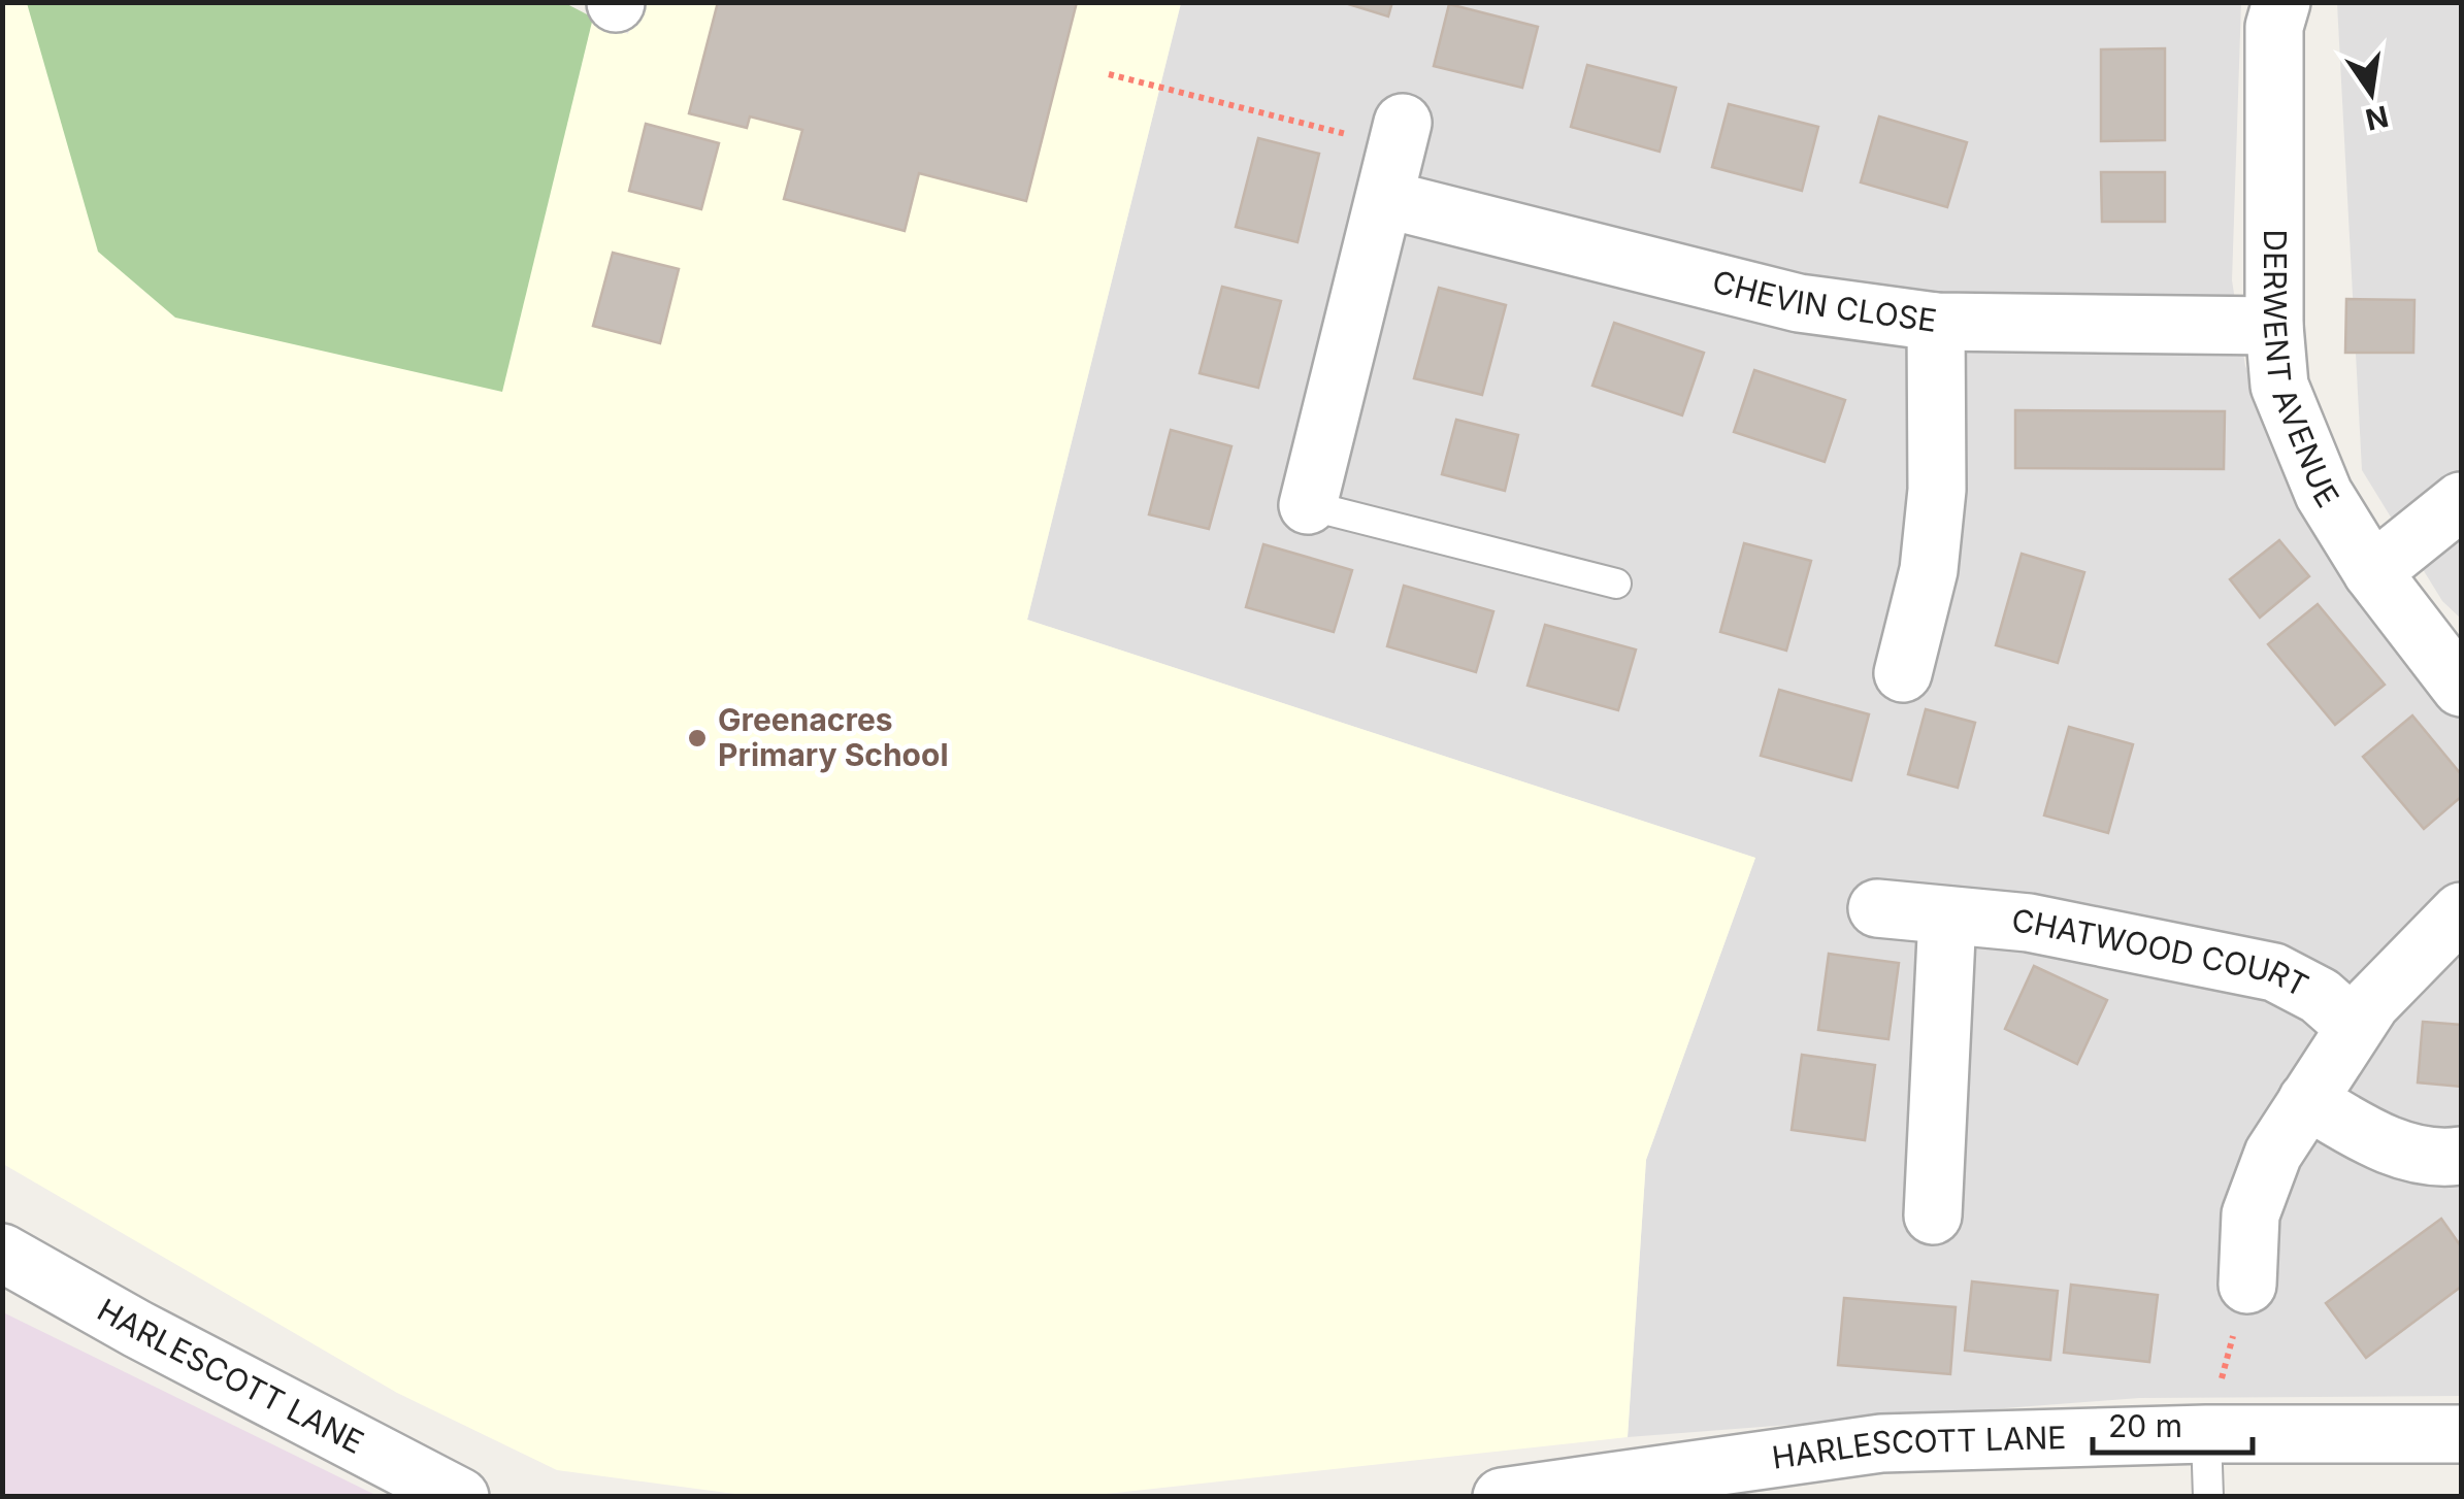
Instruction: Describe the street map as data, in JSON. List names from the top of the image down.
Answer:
{
  "streets": {
    "street": [
      "CHEVIN CLOSE",
      "DERWENT AVENUE",
      "CHATWOOD COURT",
      "HARLESCOTT LANE"
    ]
  },
  "crossings": [
    ["CHEVIN CLOSE", "DERWENT AVENUE"]
  ],
  "places": ["Greenacres Primary School"],
  "scale_bar": "20 m",
  "north": "bottom"
}
